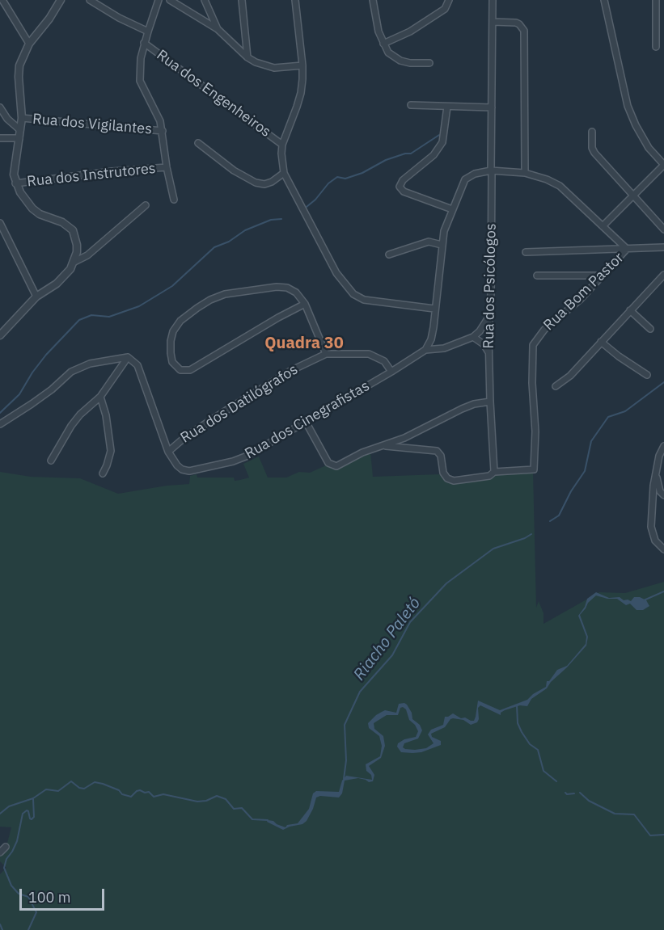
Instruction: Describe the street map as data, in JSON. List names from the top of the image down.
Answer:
{
  "streets": {
    "street": [
      "Rua dos Engenheiros",
      "Rua dos Vigilantes",
      "Rua dos Instrutores",
      "Rua dos Psicólogos",
      "Rua Bom Pastor",
      "Rua dos Datilógrafos",
      "Rua dos Cinegrafistas"
    ]
  },
  "crossings": [
    ["Rua dos Psicólogos", "Rua Bom Pastor"],
    ["Rua dos Datilógrafos", "Rua dos Cinegrafistas"]
  ],
  "districts": ["Quadra 30"],
  "water": ["Riacho Paletó"],
  "scale_bar": "100 m"
}
